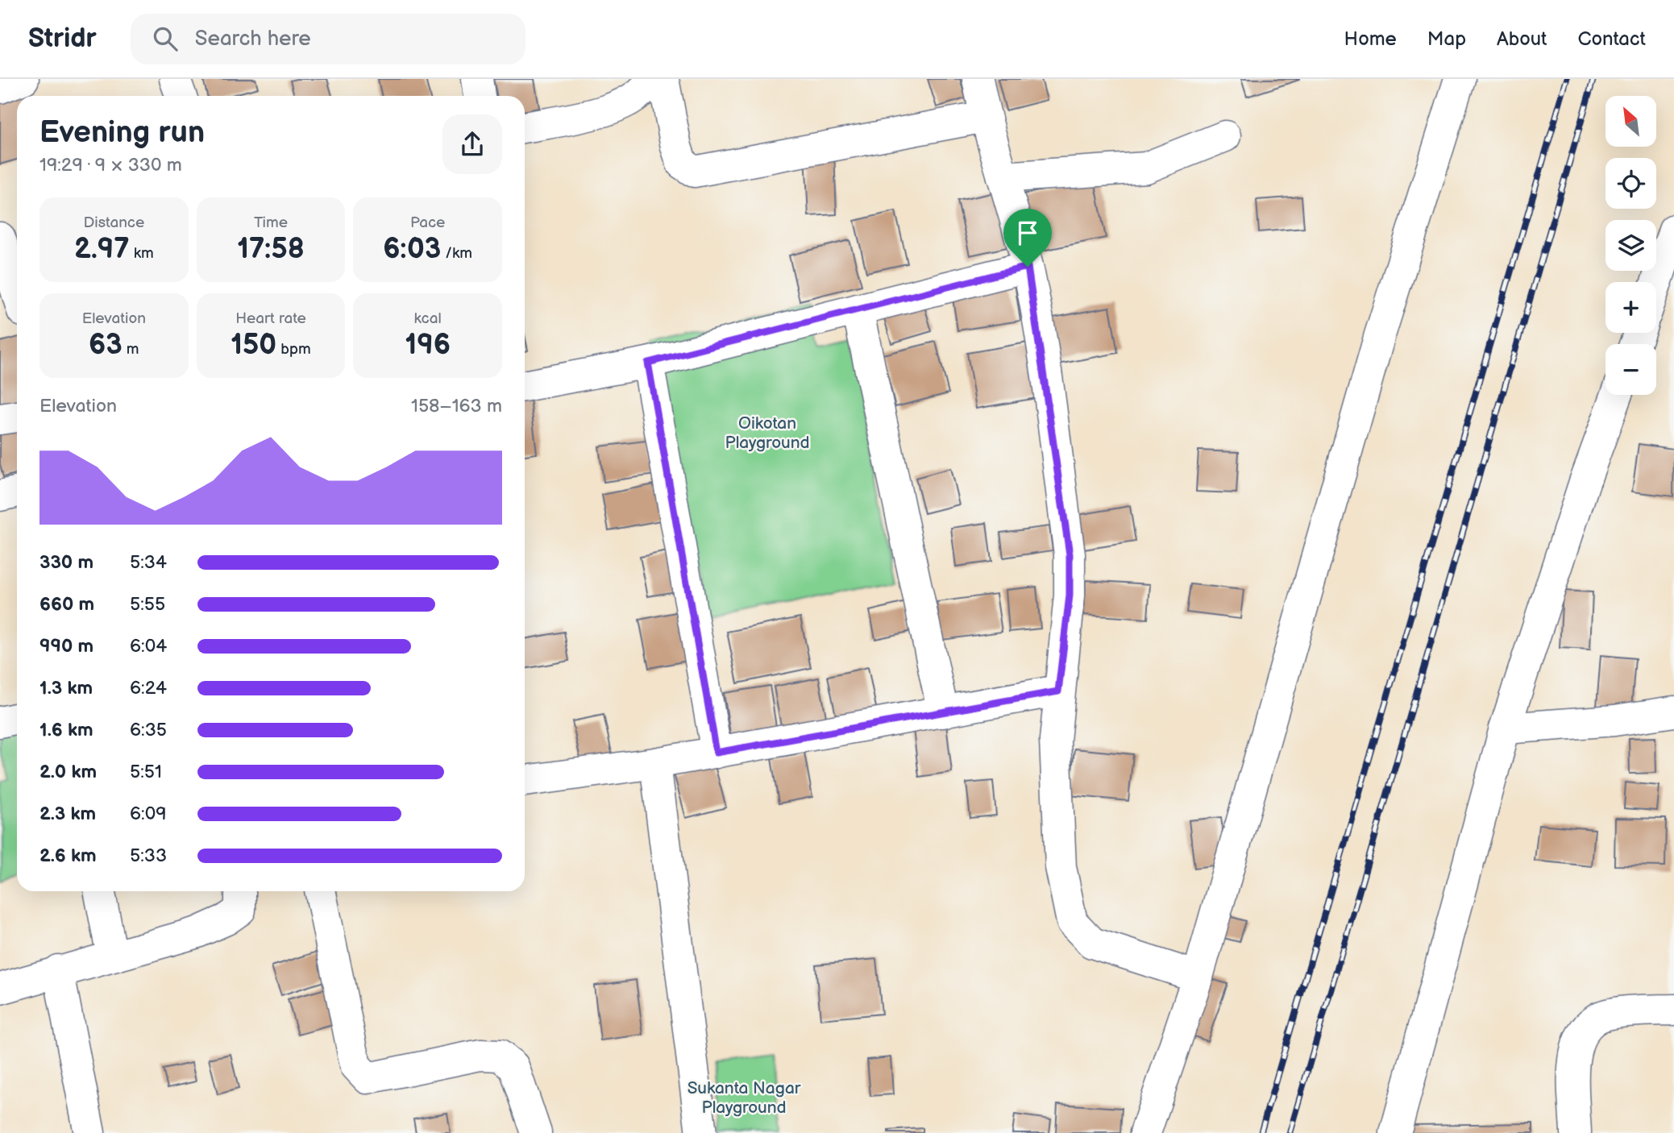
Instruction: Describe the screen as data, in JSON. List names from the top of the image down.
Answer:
{
  "parks": ["Oikotan Playground", "Sukanta Nagar Playground"],
  "north": "top left",
  "page": {
    "header": "Stridr",
    "search": "Search here",
    "nav": [
      "Home",
      "Map",
      "About",
      "Contact"
    ],
    "map_buttons": ["+", "−"],
    "heading": ["Evening run", "19:29 · 9 × 330 m"],
    "stats": [
      ["Distance", "2.97 km"],
      ["Time", "17:58"],
      ["Pace", "6:03 /km"],
      ["Elevation", "63 m"],
      ["Heart rate", "150 bpm"],
      ["kcal", "196"]
    ],
    "chart": ["Elevation", "158–163 m"],
    "list": [
      {
        "name": "330 m",
        "note": "5:34"
      },
      {
        "name": "660 m",
        "note": "5:55"
      },
      {
        "name": "990 m",
        "note": "6:04"
      },
      {
        "name": "1.3 km",
        "note": "6:24"
      },
      {
        "name": "1.6 km",
        "note": "6:35"
      },
      {
        "name": "2.0 km",
        "note": "5:51"
      },
      {
        "name": "2.3 km",
        "note": "6:09"
      },
      {
        "name": "2.6 km",
        "note": "5:33"
      }
    ]
  }
}
